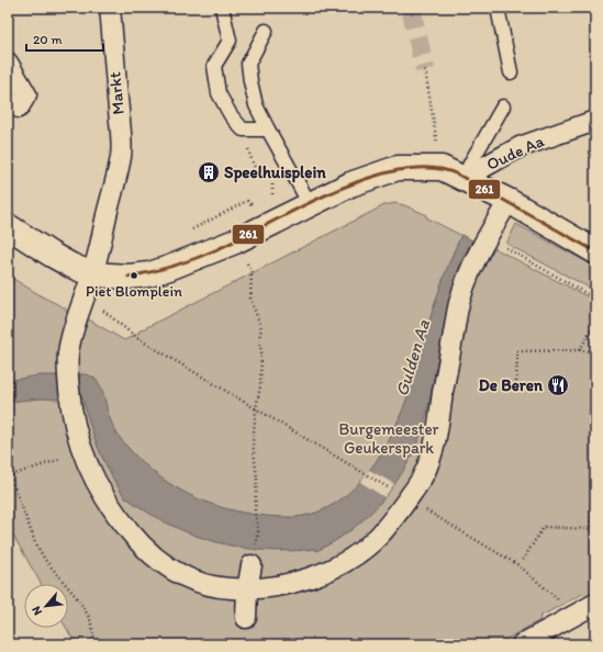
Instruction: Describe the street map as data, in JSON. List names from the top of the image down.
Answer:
{
  "streets": {
    "street": ["Markt", "Oude Aa"]
  },
  "water": ["Gulden Aa"],
  "parks": ["Burgemeester Geukerspark"],
  "places": {
    "building": ["Speelhuisplein"],
    "other": ["Piet Blomplein"],
    "restaurant": ["De Beren"]
  },
  "lines": ["transit line 261"],
  "scale_bar": "20 m",
  "north": "bottom left"
}
